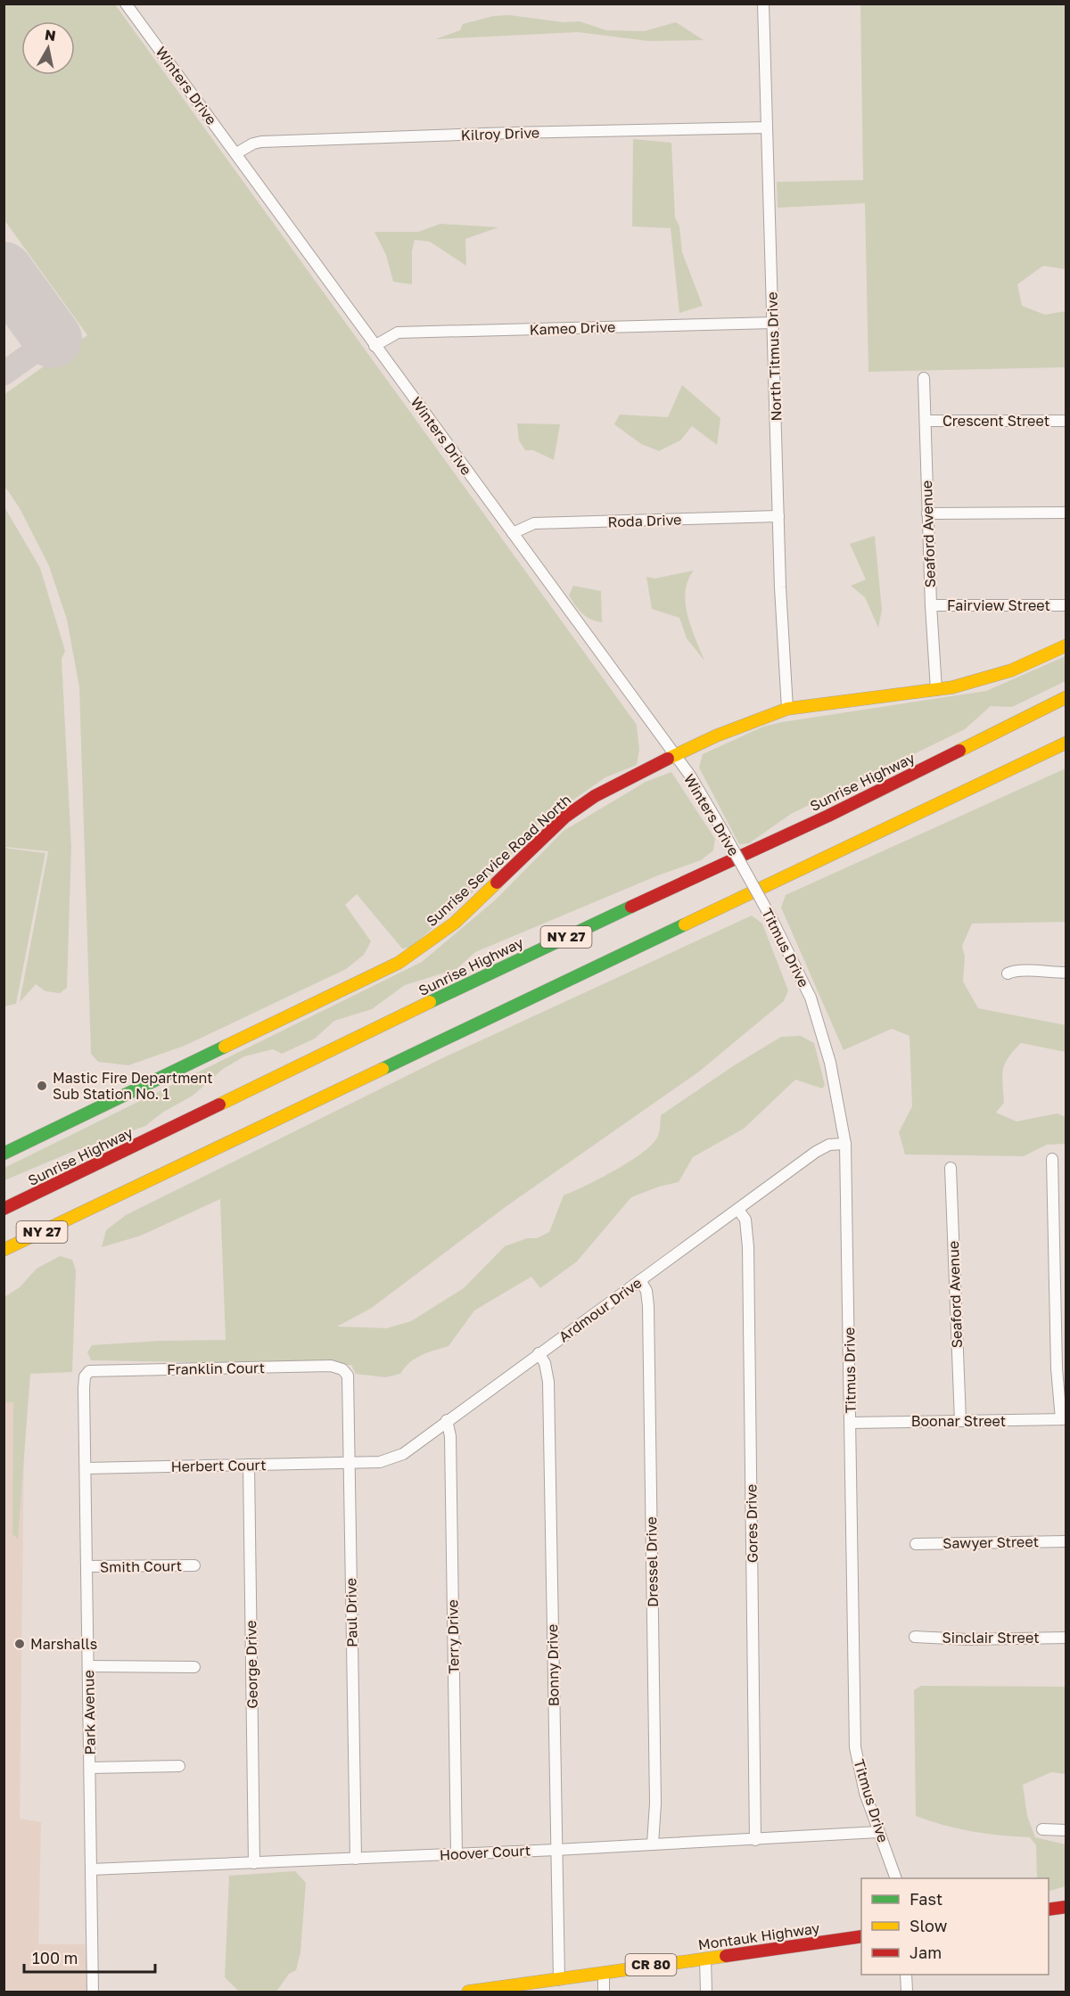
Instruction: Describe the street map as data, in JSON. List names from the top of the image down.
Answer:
{
  "streets": {
    "main road": [
      "Sunrise Highway",
      "Sunrise Service Road North",
      "NY 27",
      "Montauk Highway",
      "CR 80"
    ],
    "street": [
      "Winters Drive",
      "Kilroy Drive",
      "Kameo Drive",
      "North Titmus Drive",
      "Crescent Street",
      "Roda Drive",
      "Seaford Avenue",
      "Fairview Street",
      "Titmus Drive",
      "Ardmour Drive",
      "Franklin Court",
      "Boonar Street",
      "Herbert Court",
      "Gores Drive",
      "Sawyer Street",
      "Dressel Drive",
      "Smith Court",
      "Paul Drive",
      "Terry Drive",
      "Sinclair Street",
      "George Drive",
      "Bonny Drive",
      "Park Avenue",
      "Hoover Court"
    ]
  },
  "crossings": [
    ["Winters Drive", "Kilroy Drive"],
    ["Winters Drive", "Kameo Drive"],
    ["Winters Drive", "Roda Drive"],
    ["Winters Drive", "Sunrise Service Road North"],
    ["Winters Drive", "Titmus Drive"],
    ["Kilroy Drive", "North Titmus Drive"],
    ["Kameo Drive", "North Titmus Drive"],
    ["North Titmus Drive", "Roda Drive"],
    ["North Titmus Drive", "Sunrise Service Road North"],
    ["Crescent Street", "Seaford Avenue"],
    ["Seaford Avenue", "Fairview Street"],
    ["Seaford Avenue", "Sunrise Service Road North"],
    ["Seaford Avenue", "Boonar Street"],
    ["Titmus Drive", "Ardmour Drive"],
    ["Titmus Drive", "Boonar Street"],
    ["Titmus Drive", "Hoover Court"],
    ["Ardmour Drive", "Herbert Court"],
    ["Ardmour Drive", "Gores Drive"],
    ["Ardmour Drive", "Dressel Drive"],
    ["Ardmour Drive", "Paul Drive"],
    ["Ardmour Drive", "Terry Drive"],
    ["Ardmour Drive", "Bonny Drive"],
    ["Franklin Court", "Paul Drive"],
    ["Franklin Court", "Park Avenue"],
    ["Herbert Court", "Paul Drive"],
    ["Herbert Court", "George Drive"],
    ["Herbert Court", "Park Avenue"],
    ["Gores Drive", "Hoover Court"],
    ["Dressel Drive", "Hoover Court"],
    ["Smith Court", "Park Avenue"],
    ["Paul Drive", "Hoover Court"],
    ["Terry Drive", "Hoover Court"],
    ["George Drive", "Hoover Court"],
    ["Bonny Drive", "Hoover Court"],
    ["Bonny Drive", "Montauk Highway"],
    ["Park Avenue", "Hoover Court"]
  ],
  "places": ["Mastic Fire Department Sub Station No. 1", "Marshalls"],
  "legend": ["Fast", "Slow", "Jam"],
  "scale_bar": "100 m",
  "north": "top"
}
